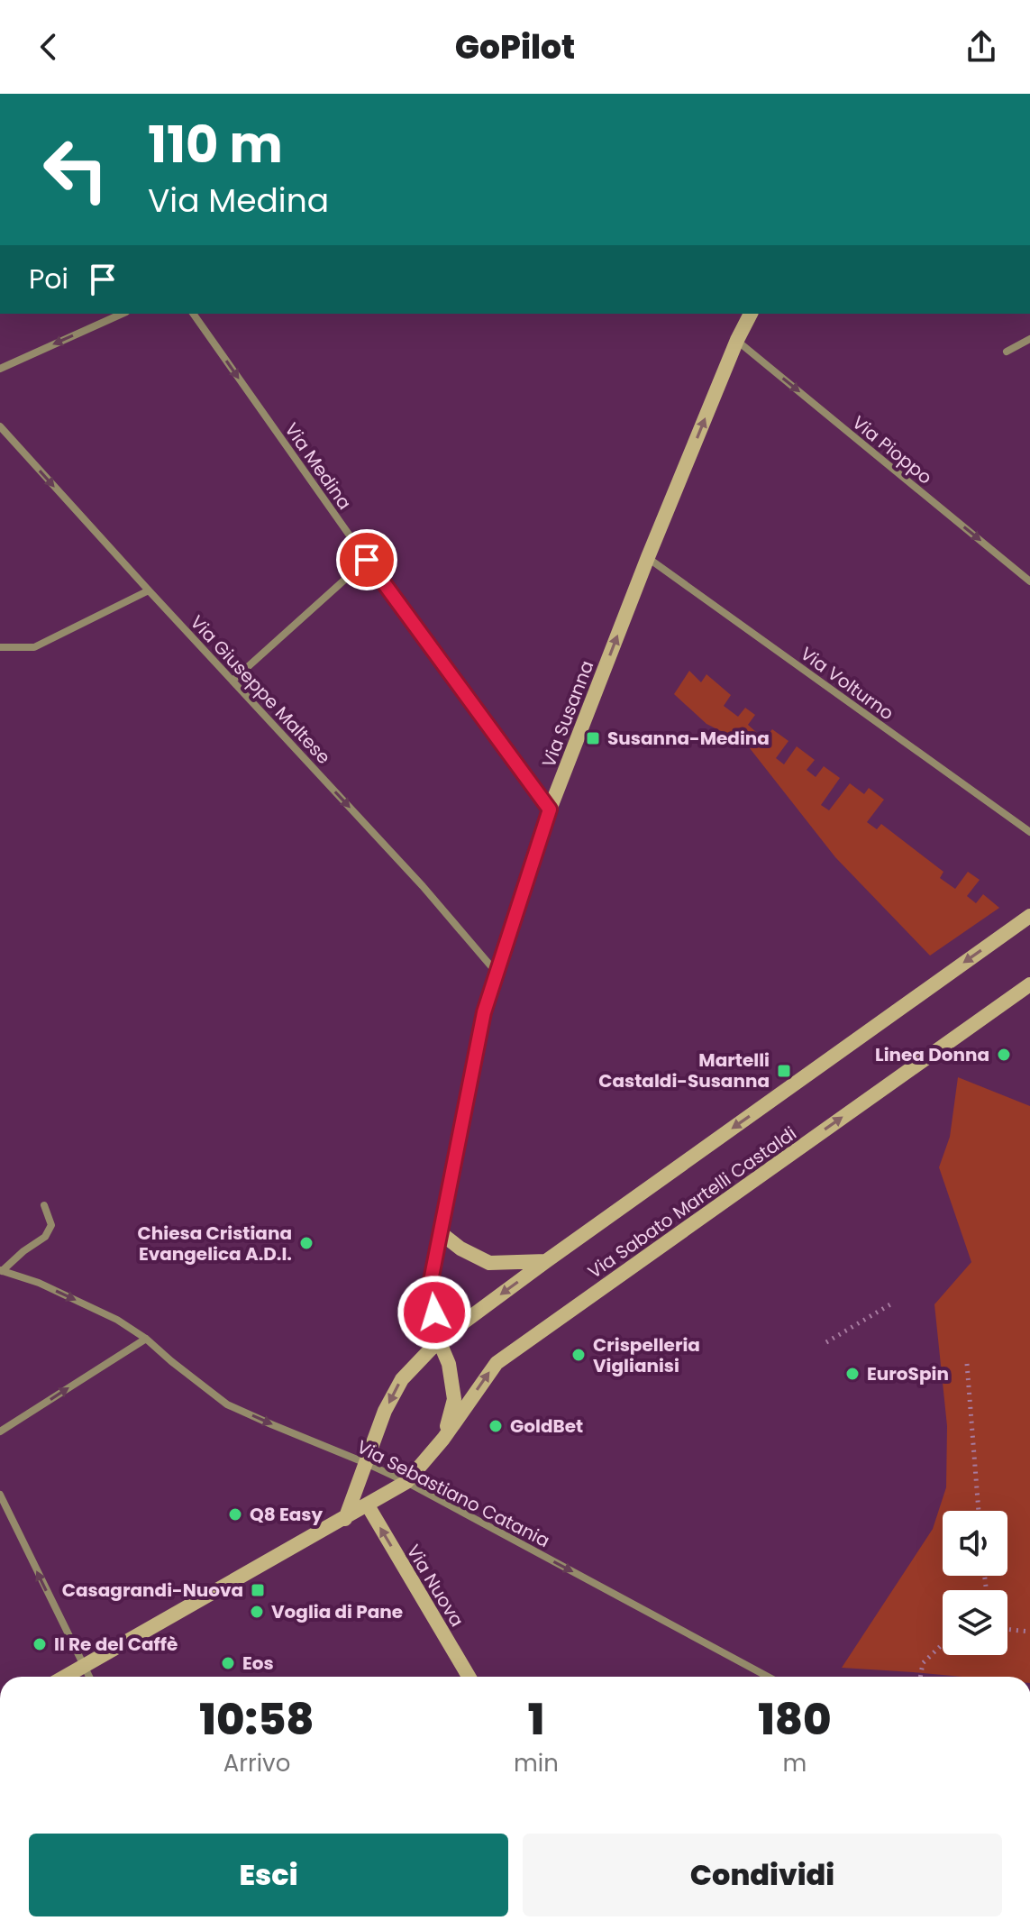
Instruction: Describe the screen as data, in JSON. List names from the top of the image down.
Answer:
{
  "streets": {
    "main road": ["Via Susanna", "Via Sabato Martelli Castaldi", "Via Nuova"],
    "street": [
      "Via Pioppo",
      "Via Medina",
      "Via Volturno",
      "Via Giuseppe Maltese",
      "Via Sebastiano Catania"
    ]
  },
  "crossings": [
    ["Via Pioppo", "Via Susanna"],
    ["Via Medina", "Via Susanna"],
    ["Via Volturno", "Via Susanna"],
    ["Via Giuseppe Maltese", "Via Susanna"],
    ["Via Susanna", "Via Sabato Martelli Castaldi"],
    ["Via Sabato Martelli Castaldi", "Via Sebastiano Catania"],
    ["Via Sabato Martelli Castaldi", "Via Nuova"]
  ],
  "one_way": [
    "Via Pioppo",
    "Via Medina",
    "Via Giuseppe Maltese",
    "Via Susanna",
    "Via Sebastiano Catania",
    "Via Nuova"
  ],
  "places": {
    "transit": ["Susanna-Medina", "Martelli Castaldi-Susanna", "Casagrandi-Nuova"],
    "other": [
      "Linea Donna",
      "Chiesa Cristiana Evangelica A.D.I.",
      "Crispelleria Viglianisi",
      "EuroSpin",
      "GoldBet",
      "Q8 Easy",
      "Voglia di Pane",
      "Il Re del Caffè",
      "Eos"
    ]
  },
  "page": {
    "header": "GoPilot",
    "turn": ["110 m", "Via Medina"],
    "then": "Poi",
    "eta": [
      "10:58",
      "Arrivo",
      "1",
      "min",
      "180",
      "m"
    ],
    "buttons": ["Esci", "Condividi"]
  }
}
